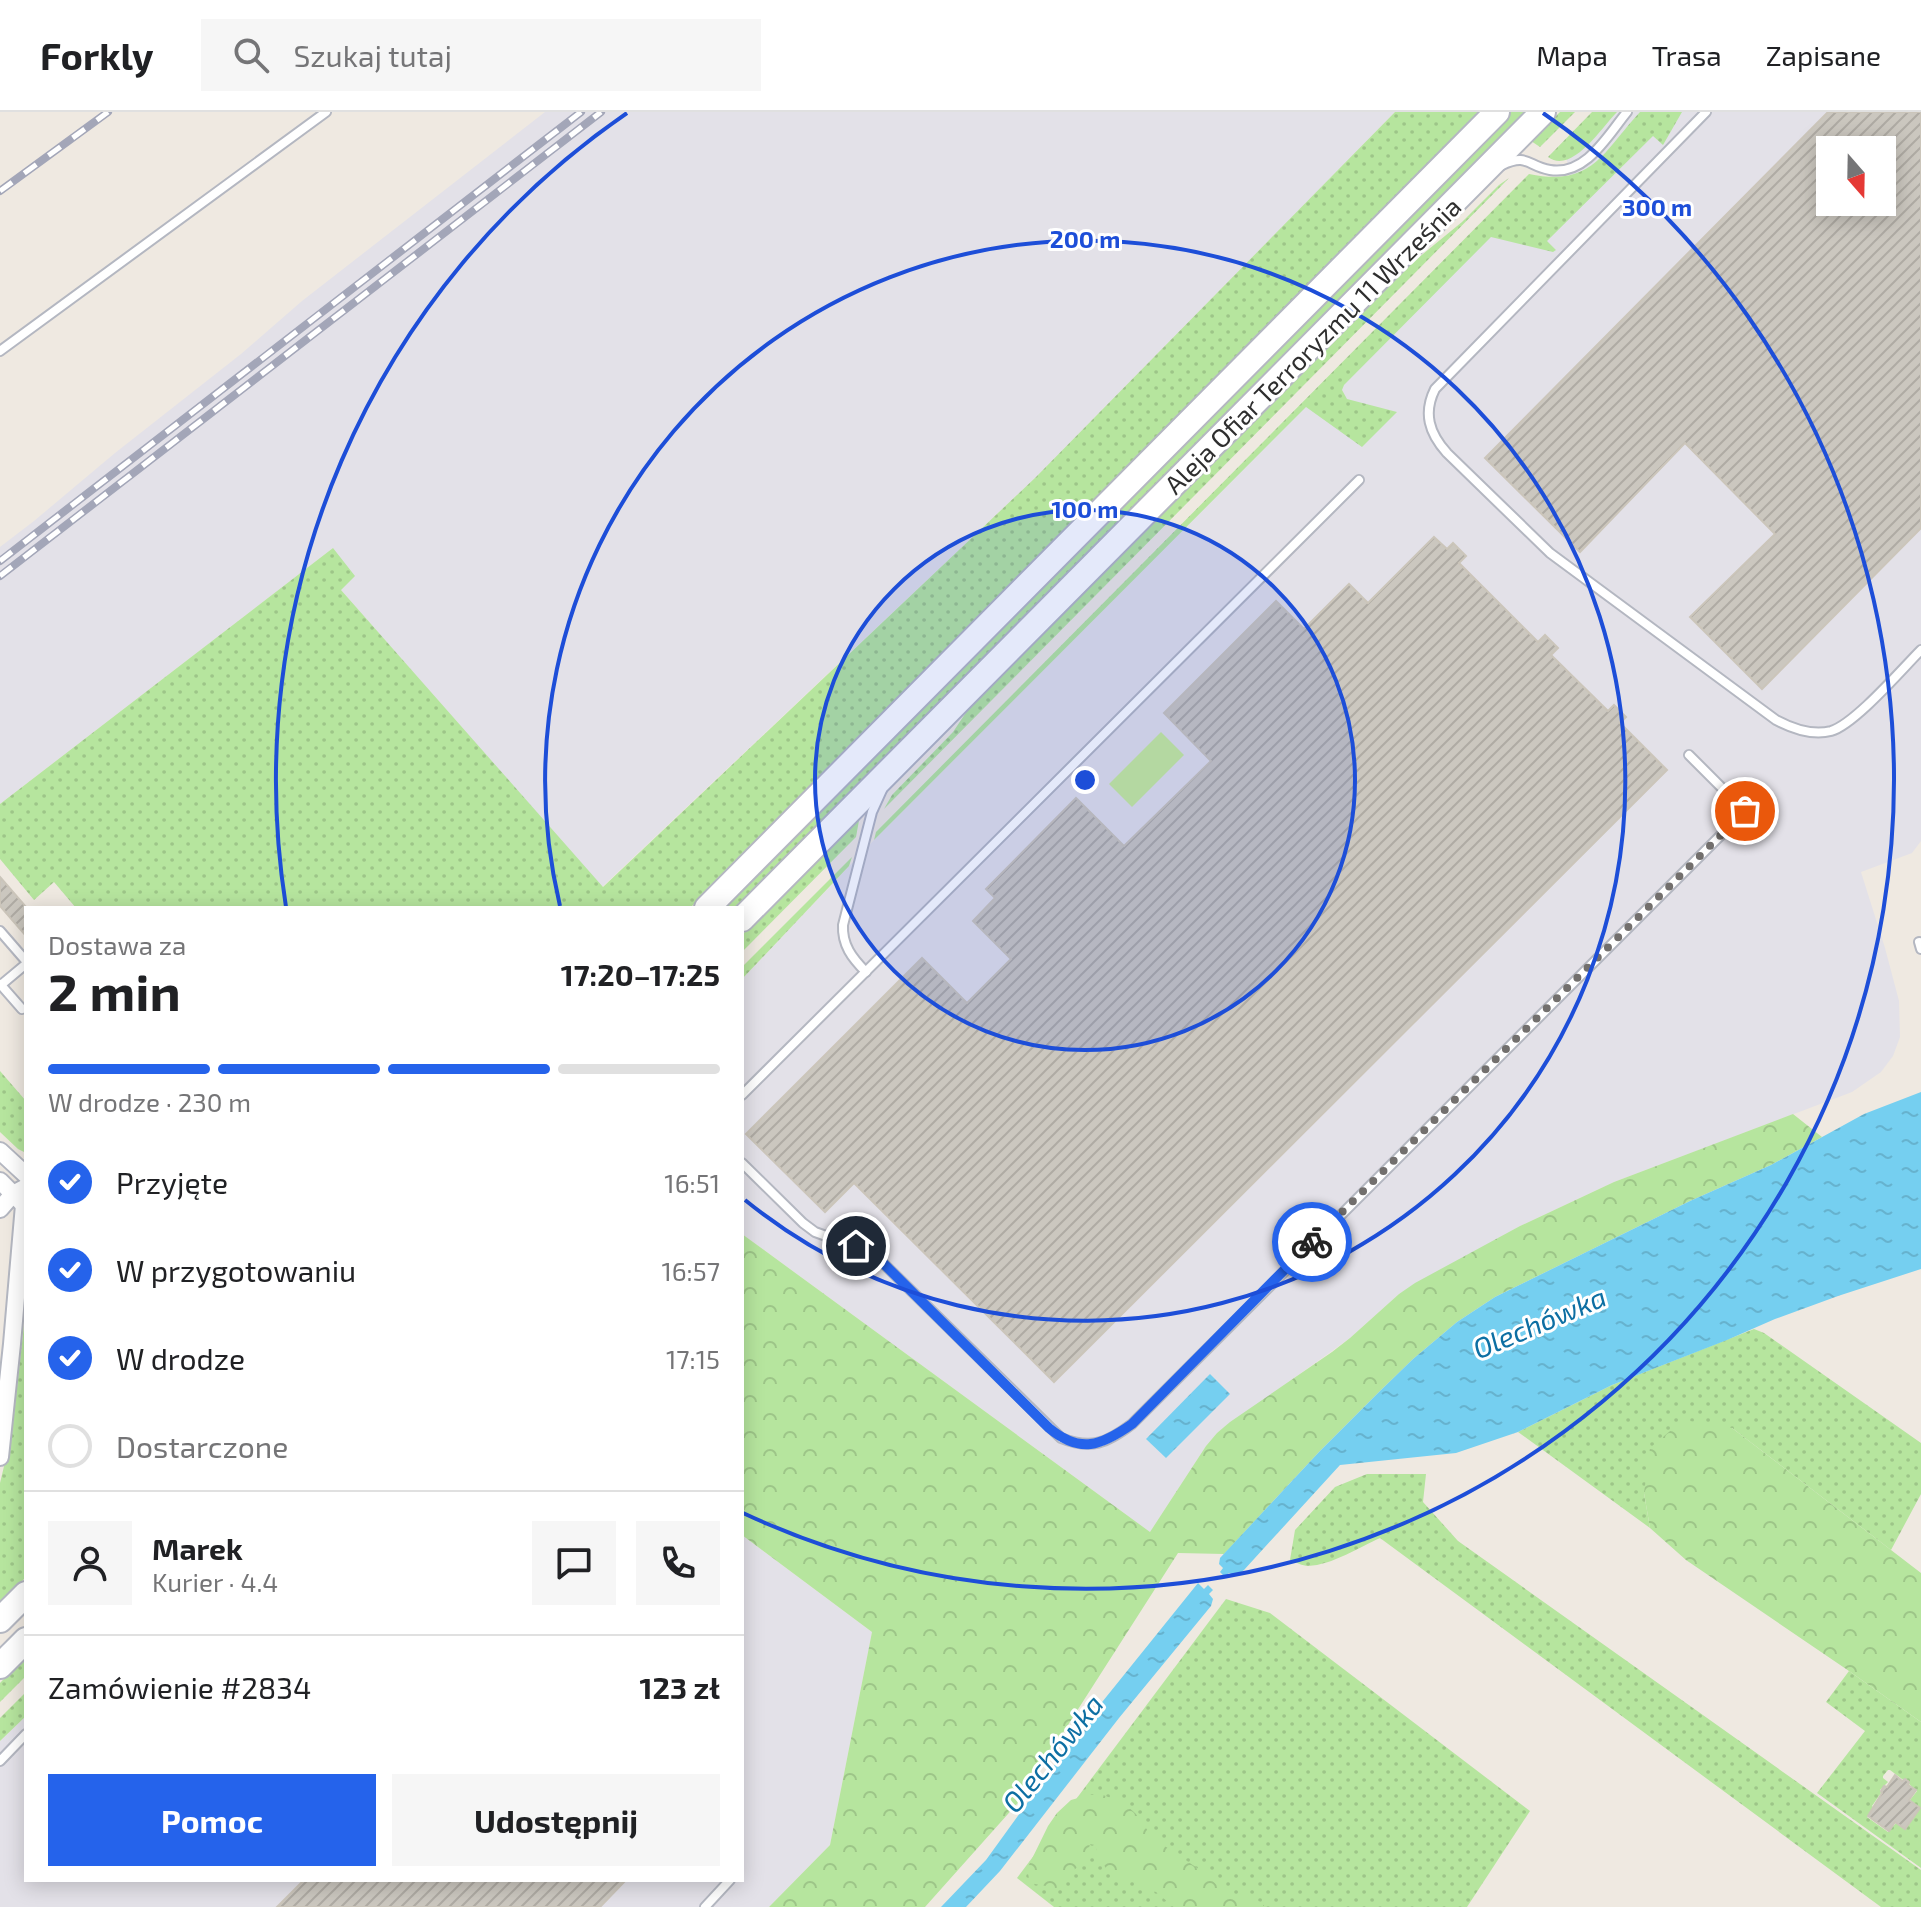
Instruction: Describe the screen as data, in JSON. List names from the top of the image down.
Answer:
{
  "streets": {
    "street": ["Aleja Ofiar Terroryzmu 11 Września"]
  },
  "water": ["Olechówka"],
  "north": "bottom",
  "page": {
    "header": "Forkly",
    "search": "Szukaj tutaj",
    "nav": ["Mapa", "Trasa", "Zapisane"],
    "heading": ["2 min", "Dostawa za", "17:20–17:25"],
    "panel": [
      "Marek",
      "Kurier · 4.4",
      "Zamówienie #2834",
      "123 zł"
    ],
    "bar": "W drodze · 230 m",
    "list": [
      ["Przyjęte", "16:51"],
      ["W przygotowaniu", "16:57"],
      ["W drodze", "17:15"],
      "Dostarczone"
    ],
    "buttons": ["Pomoc", "Udostępnij"]
  },
  "rings": ["300 m", "200 m", "100 m"]
}
